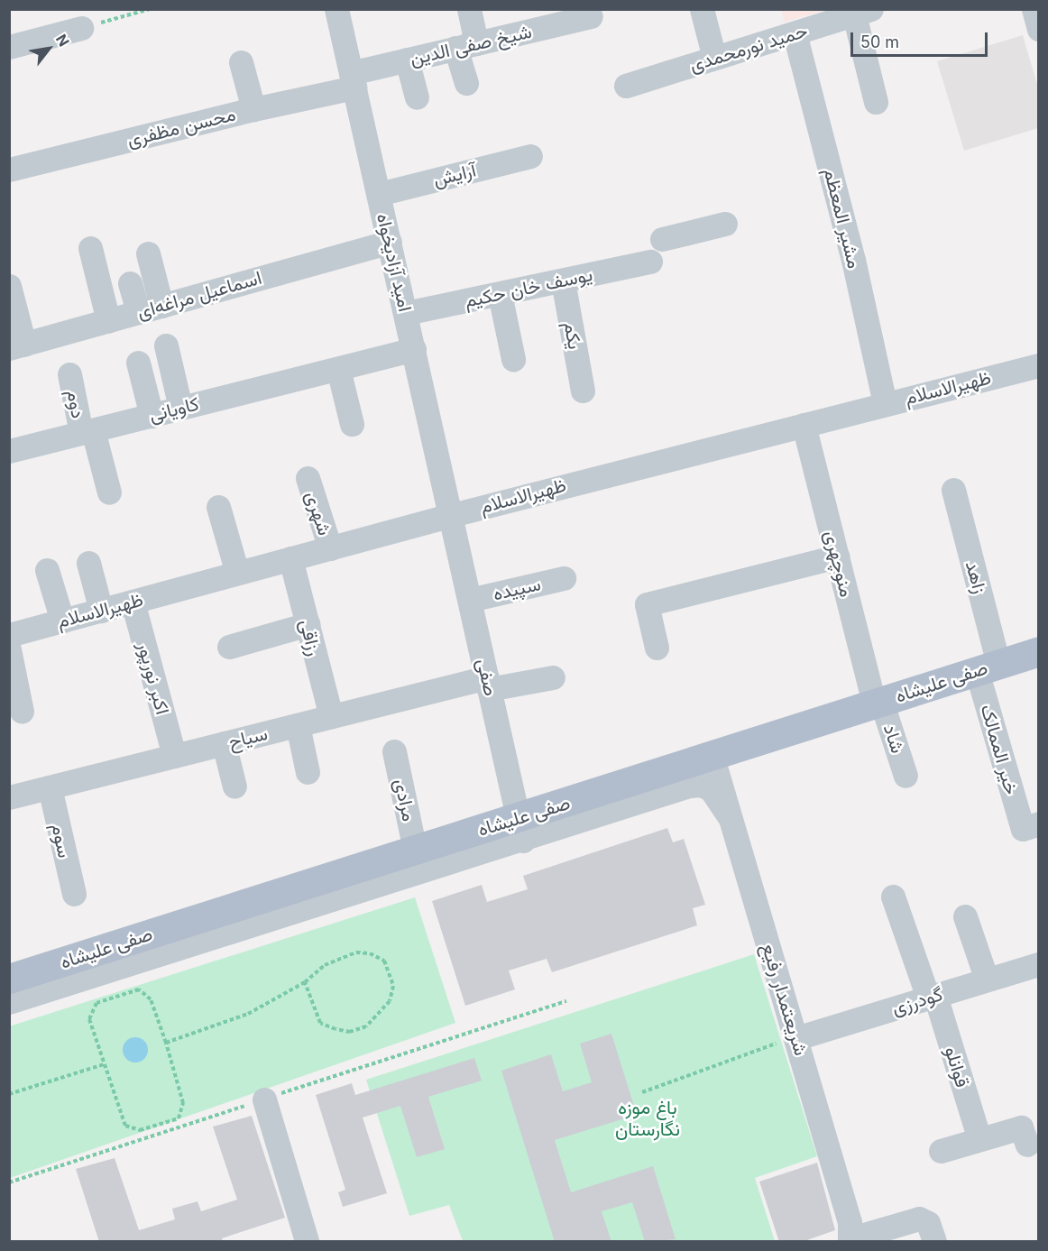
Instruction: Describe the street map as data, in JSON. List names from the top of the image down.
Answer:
{
  "streets": {
    "main road": ["صفی علیشاه"],
    "street": [
      "شیخ صفی الدین",
      "حمید نورمحمدی",
      "محسن مظفری",
      "آرایش",
      "مشیر المعظم",
      "امید آزادیخواه",
      "یوسف خان حکیم",
      "اسماعیل مراغه‌ای",
      "یکم",
      "ظهیرالاسلام",
      "دوم",
      "کاویانی",
      "شهری",
      "منوچهری",
      "زاهد",
      "سپیده",
      "رزاقی",
      "صفی",
      "اکبر نورپور",
      "سیاح",
      "شاد",
      "خیر الممالک",
      "مرادی",
      "سوم",
      "شریعتمدار رفیع",
      "گودرزی",
      "قوانلو"
    ]
  },
  "crossings": [
    ["شیخ صفی الدین", "محسن مظفری"],
    ["شیخ صفی الدین", "امید آزادیخواه"],
    ["حمید نورمحمدی", "مشیر المعظم"],
    ["محسن مظفری", "امید آزادیخواه"],
    ["آرایش", "امید آزادیخواه"],
    ["مشیر المعظم", "ظهیرالاسلام"],
    ["امید آزادیخواه", "یوسف خان حکیم"],
    ["امید آزادیخواه", "اسماعیل مراغه‌ای"],
    ["امید آزادیخواه", "ظهیرالاسلام"],
    ["امید آزادیخواه", "کاویانی"],
    ["امید آزادیخواه", "صفی"],
    ["یوسف خان حکیم", "یکم"],
    ["ظهیرالاسلام", "شهری"],
    ["ظهیرالاسلام", "منوچهری"],
    ["ظهیرالاسلام", "رزاقی"],
    ["ظهیرالاسلام", "صفی"],
    ["ظهیرالاسلام", "اکبر نورپور"],
    ["دوم", "کاویانی"],
    ["منوچهری", "صفی علیشاه"],
    ["منوچهری", "شاد"],
    ["زاهد", "صفی علیشاه"],
    ["زاهد", "خیر الممالک"],
    ["سپیده", "صفی"],
    ["رزاقی", "سیاح"],
    ["صفی", "صفی علیشاه"],
    ["صفی", "سیاح"],
    ["اکبر نورپور", "سیاح"],
    ["صفی علیشاه", "شاد"],
    ["صفی علیشاه", "خیر الممالک"],
    ["صفی علیشاه", "مرادی"],
    ["صفی علیشاه", "شریعتمدار رفیع"],
    ["سیاح", "سوم"],
    ["شریعتمدار رفیع", "گودرزی"],
    ["گودرزی", "قوانلو"]
  ],
  "parks": ["باغ موزه نگارستان"],
  "scale_bar": "50 m",
  "north": "top right"
}
